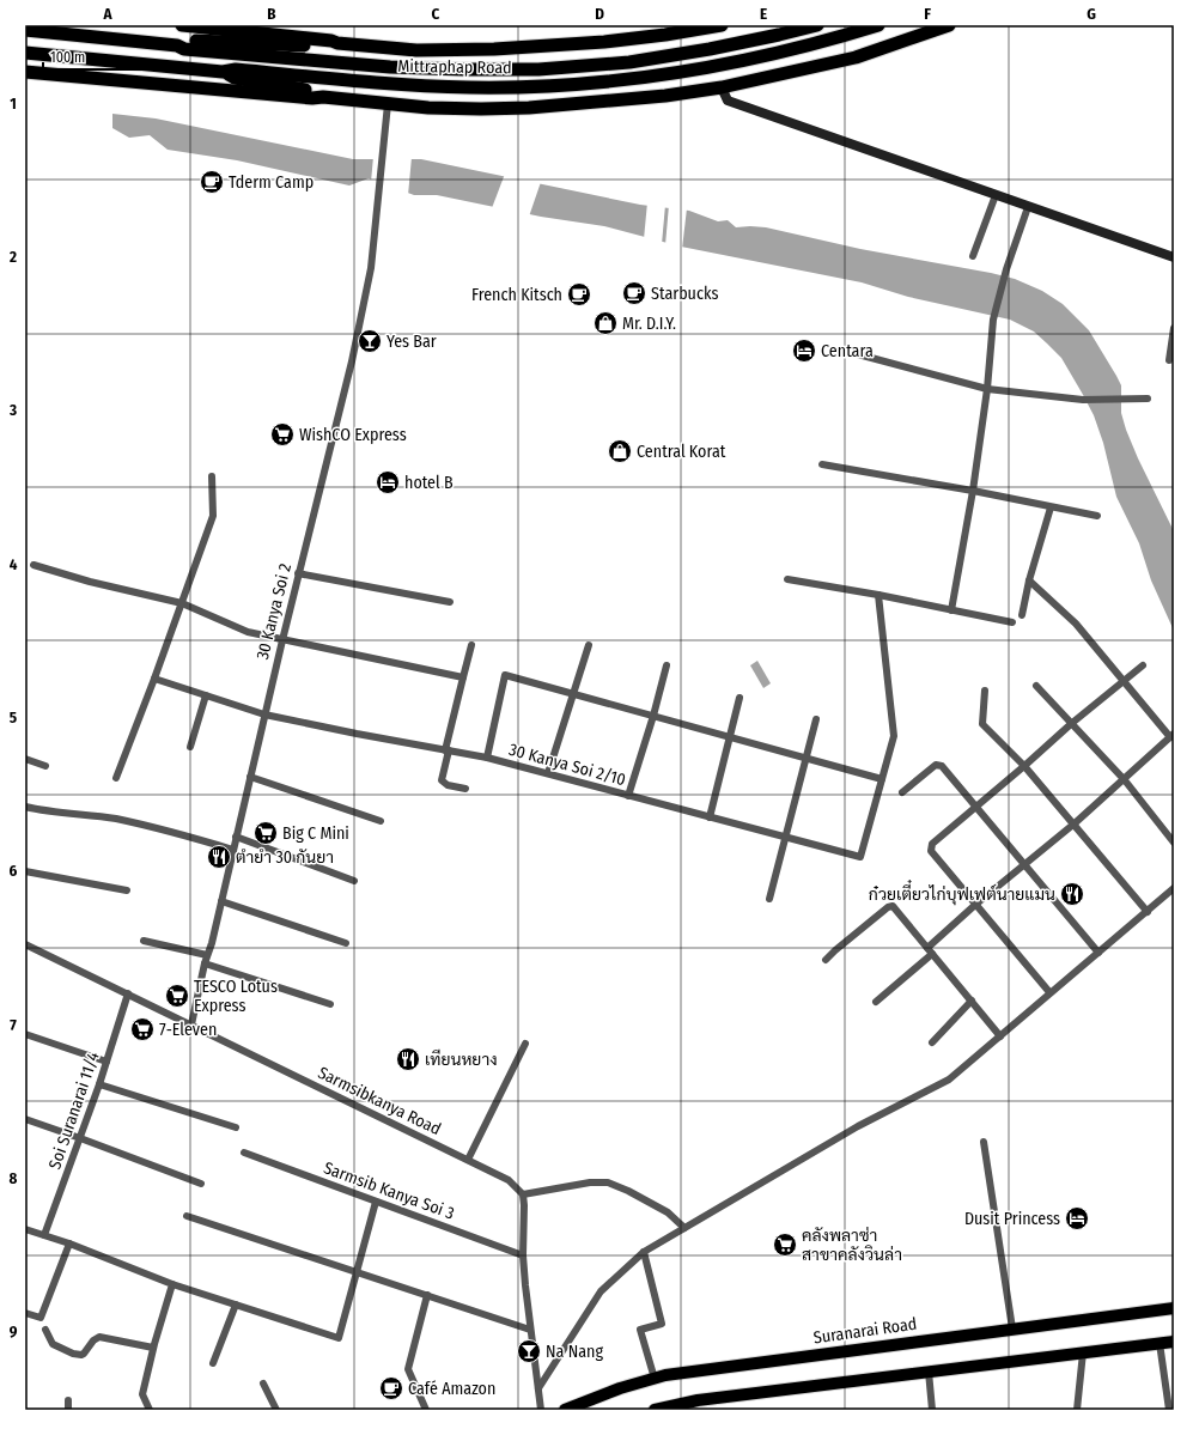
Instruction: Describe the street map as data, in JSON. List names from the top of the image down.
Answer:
{
  "streets": {
    "highway": ["Mittraphap Road"],
    "main road": ["Suranarai Road"],
    "street": [
      "30 Kanya Soi 2",
      "30 Kanya Soi 2/10",
      "Sarmsibkanya Road",
      "Soi Suranarai 11/4",
      "Sarmsib Kanya Soi 3"
    ]
  },
  "crossings": [
    ["30 Kanya Soi 2", "30 Kanya Soi 2/10"],
    ["30 Kanya Soi 2", "Sarmsibkanya Road"],
    ["Sarmsibkanya Road", "Soi Suranarai 11/4"]
  ],
  "places": {
    "cafe": [
      "Tderm Camp",
      "Starbucks",
      "French Kitsch",
      "Café Amazon"
    ],
    "shop": ["Mr. D.I.Y.", "Central Korat"],
    "bar": ["Yes Bar", "Na Nang"],
    "hotel": ["Centara", "hotel B", "Dusit Princess"],
    "supermarket": [
      "WishCO Express",
      "Big C Mini",
      "TESCO Lotus Express",
      "7-Eleven",
      "คลังพลาซ่า สาขาคลังวินล่า"
    ],
    "restaurant": ["ตำยำ 30 กันยา", "ก๋วยเตี๋ยวไก่บุฟเฟต์นายแมน", "เทียนหยาง"]
  },
  "scale_bar": "100 m",
  "grid": {
    "columns": [
      "A",
      "B",
      "C",
      "D",
      "E",
      "F",
      "G"
    ],
    "rows": [
      "1",
      "2",
      "3",
      "4",
      "5",
      "6",
      "7",
      "8",
      "9"
    ]
  }
}
